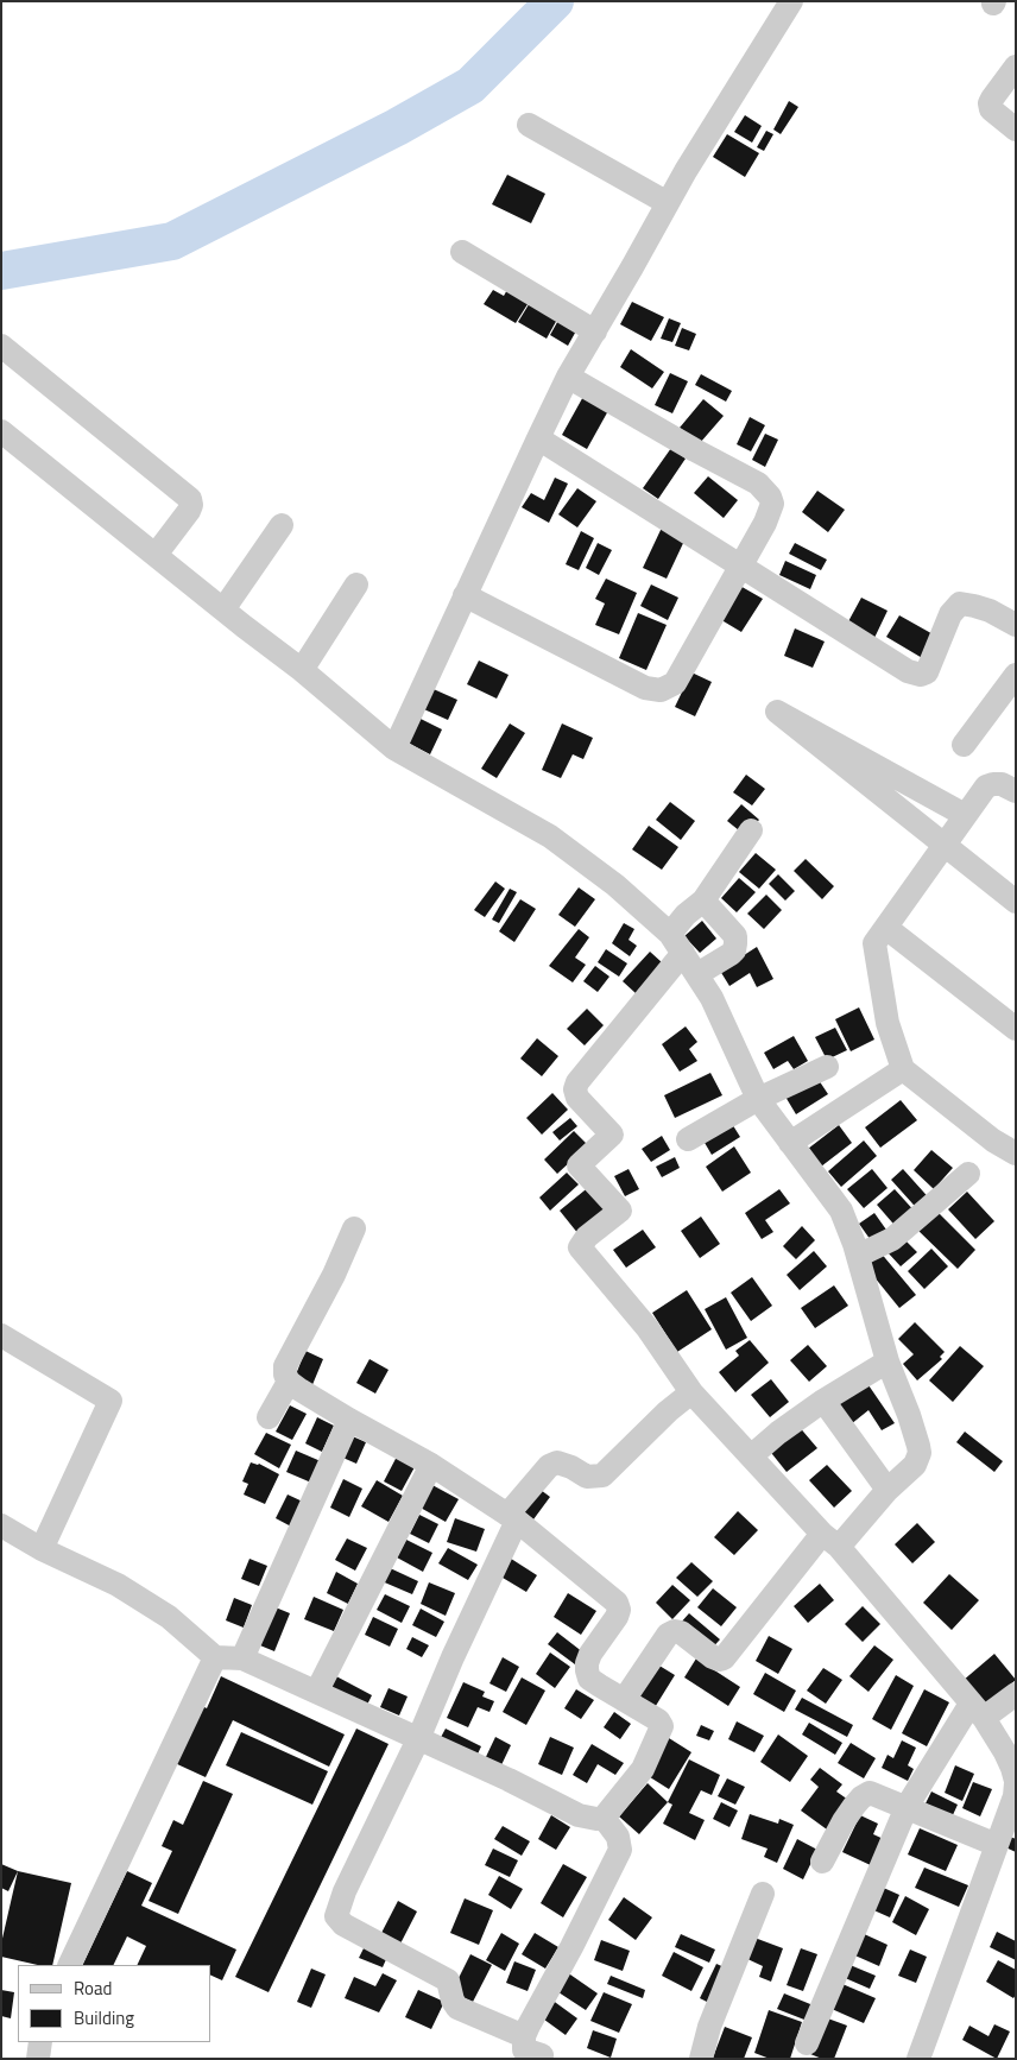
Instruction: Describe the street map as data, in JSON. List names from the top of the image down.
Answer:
{
  "legend": ["Road", "Building"]
}
